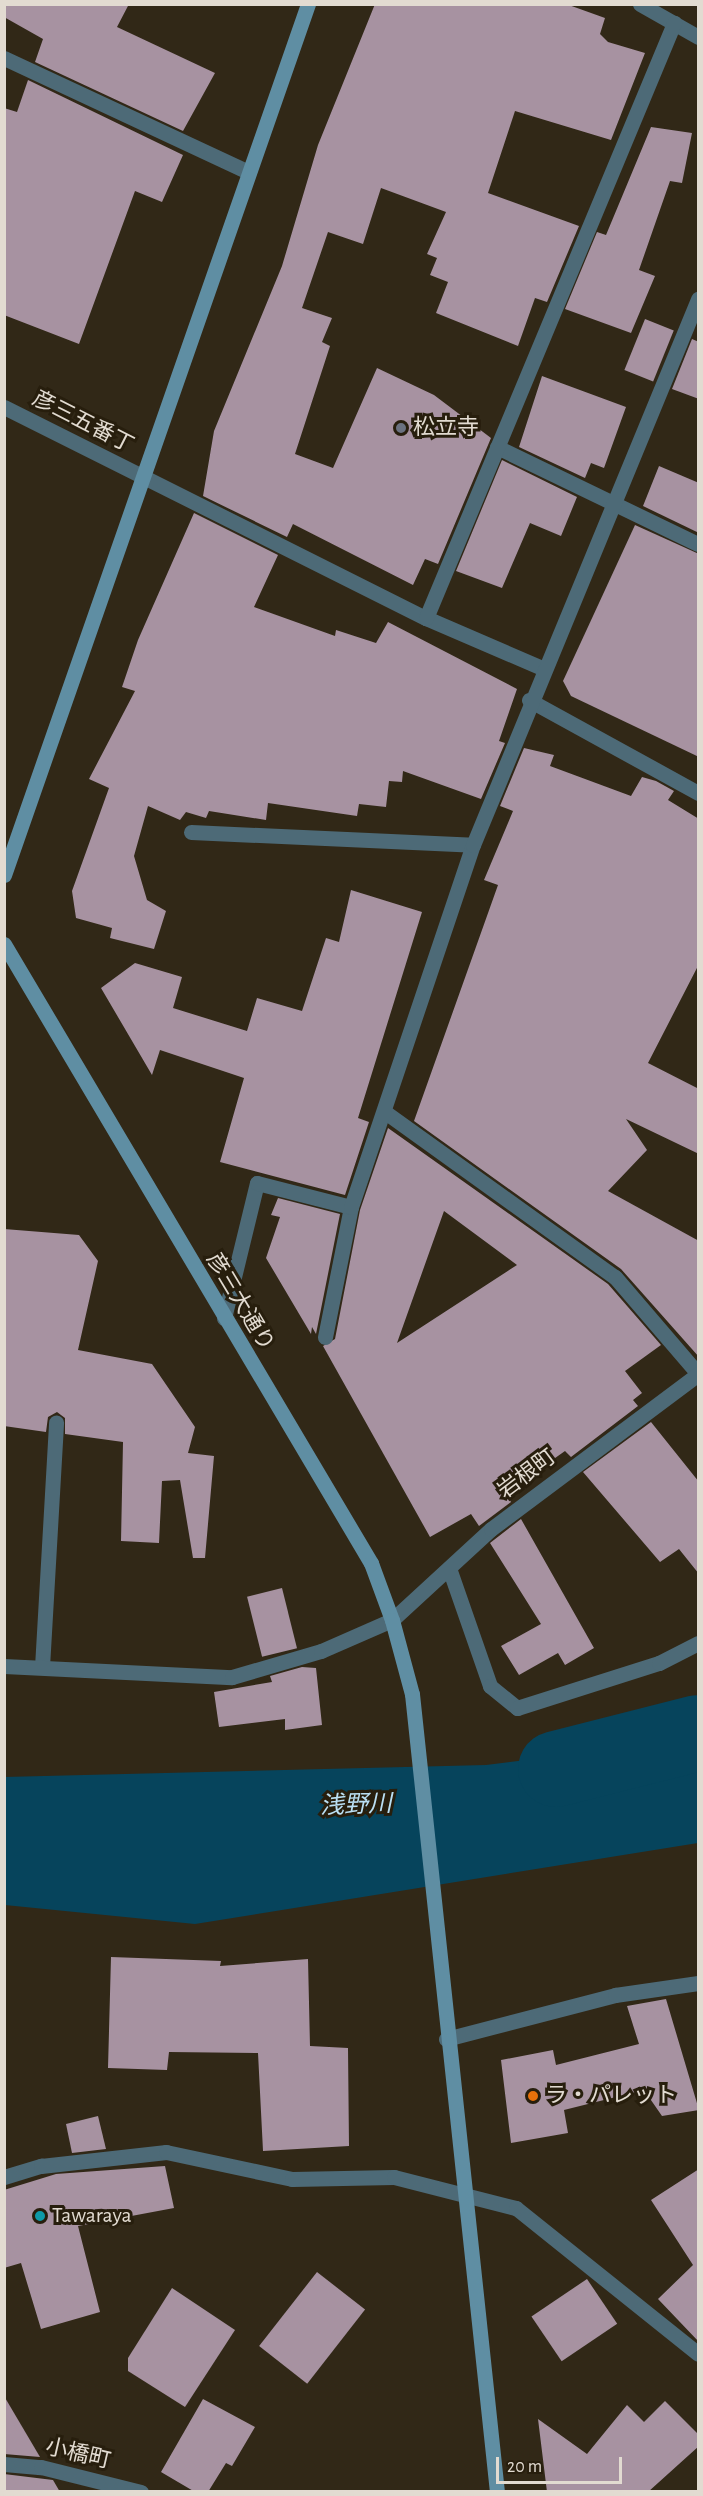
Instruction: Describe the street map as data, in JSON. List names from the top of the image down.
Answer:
{
  "streets": {
    "street": [
      "彦三五番丁",
      "彦三大通り",
      "岩根町",
      "小橋町"
    ]
  },
  "crossings": [
    ["彦三大通り", "岩根町"]
  ],
  "water": ["浅野川"],
  "places": ["松立寺", "ラ・パレット", "Tawaraya"],
  "scale_bar": "20 m"
}
